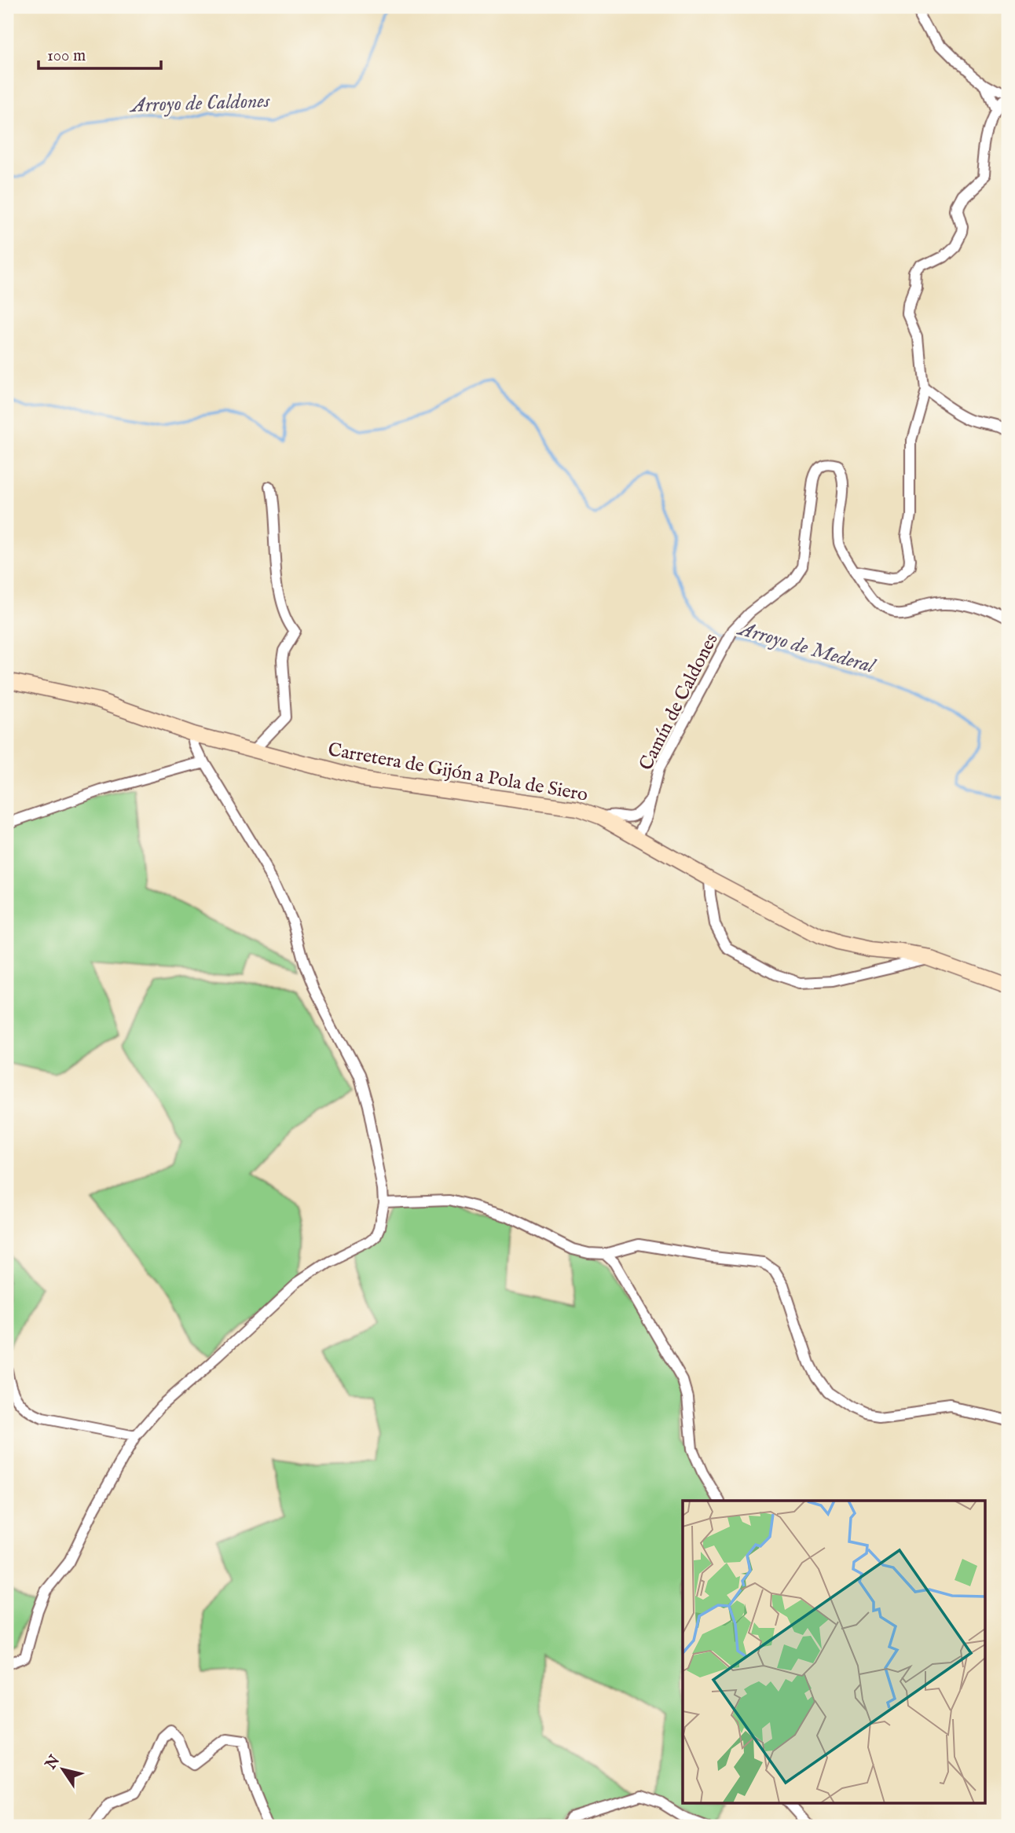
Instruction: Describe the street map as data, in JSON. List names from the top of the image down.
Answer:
{
  "streets": {
    "street": ["Camín de Caldones", "Carretera de Gijón a Pola de Siero"]
  },
  "crossings": [
    ["Camín de Caldones", "Carretera de Gijón a Pola de Siero"]
  ],
  "water": ["Arroyo de Caldones", "Arroyo de Mederal"],
  "scale_bar": "100 m",
  "north": "top left"
}
